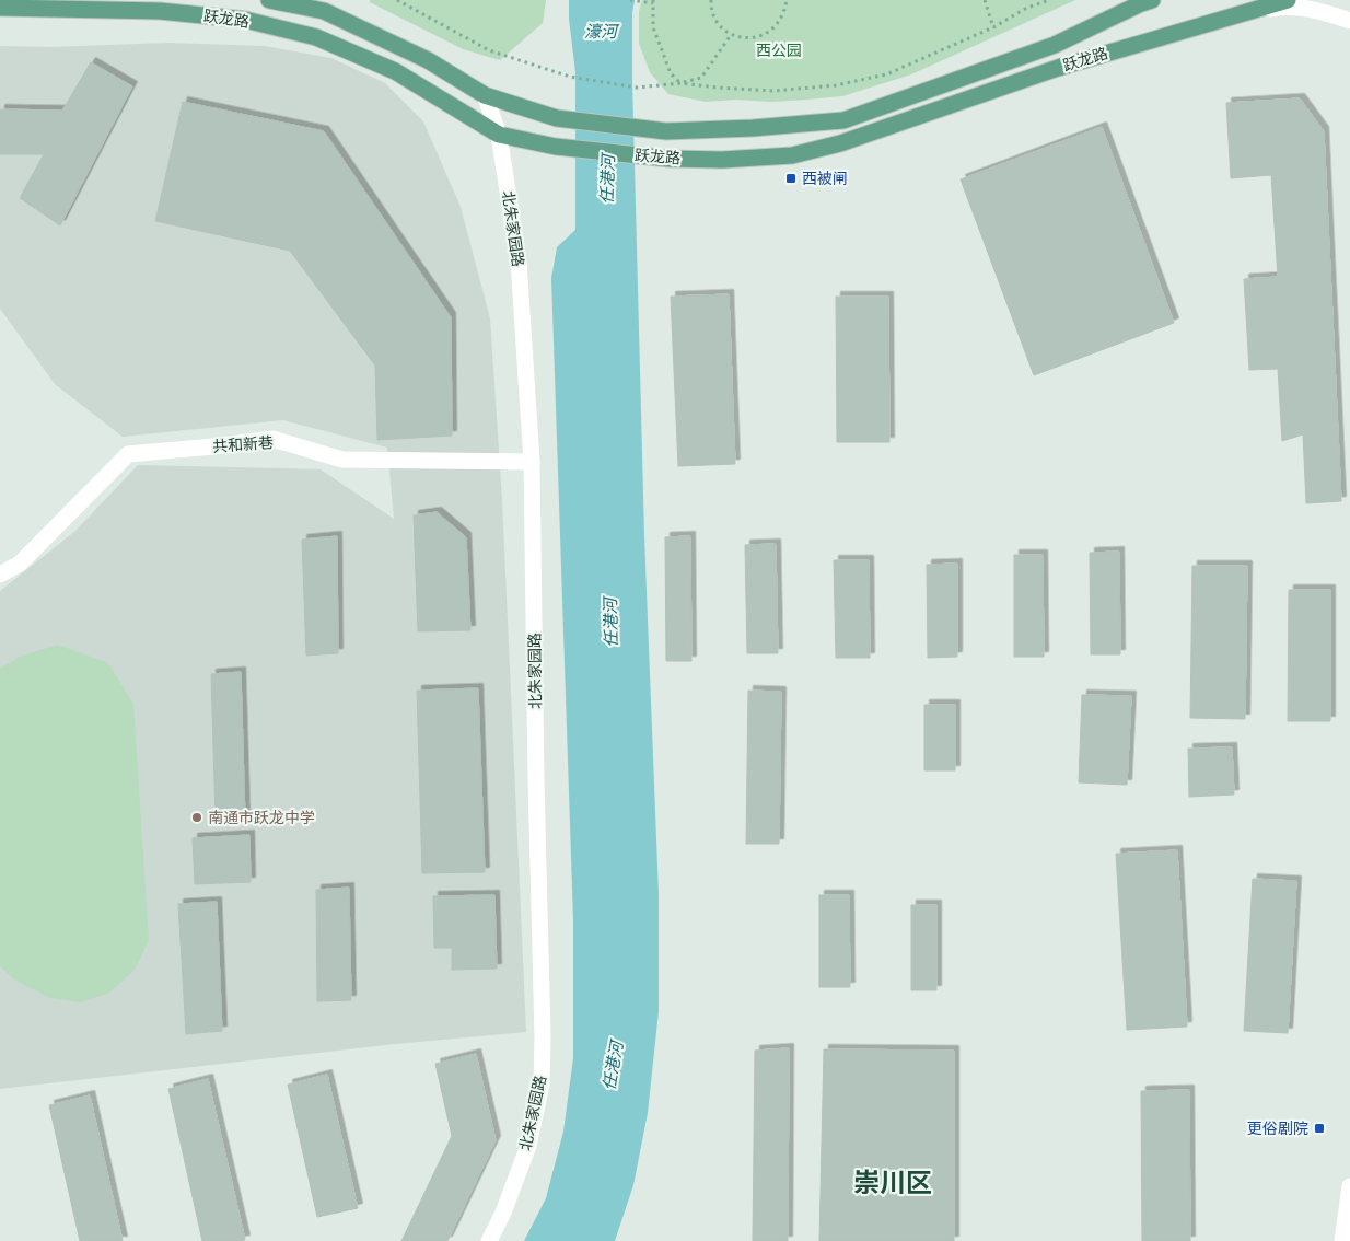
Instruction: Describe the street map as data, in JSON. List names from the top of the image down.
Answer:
{
  "streets": {
    "main road": ["跃龙路"],
    "street": ["北朱家园路", "共和新巷"]
  },
  "crossings": [
    ["跃龙路", "北朱家园路"],
    ["北朱家园路", "共和新巷"]
  ],
  "districts": ["崇川区"],
  "water": ["濠河", "任港河"],
  "parks": ["西公园"],
  "places": {
    "transit": ["西被闸", "更俗剧院"],
    "other": ["南通市跃龙中学"]
  }
}
